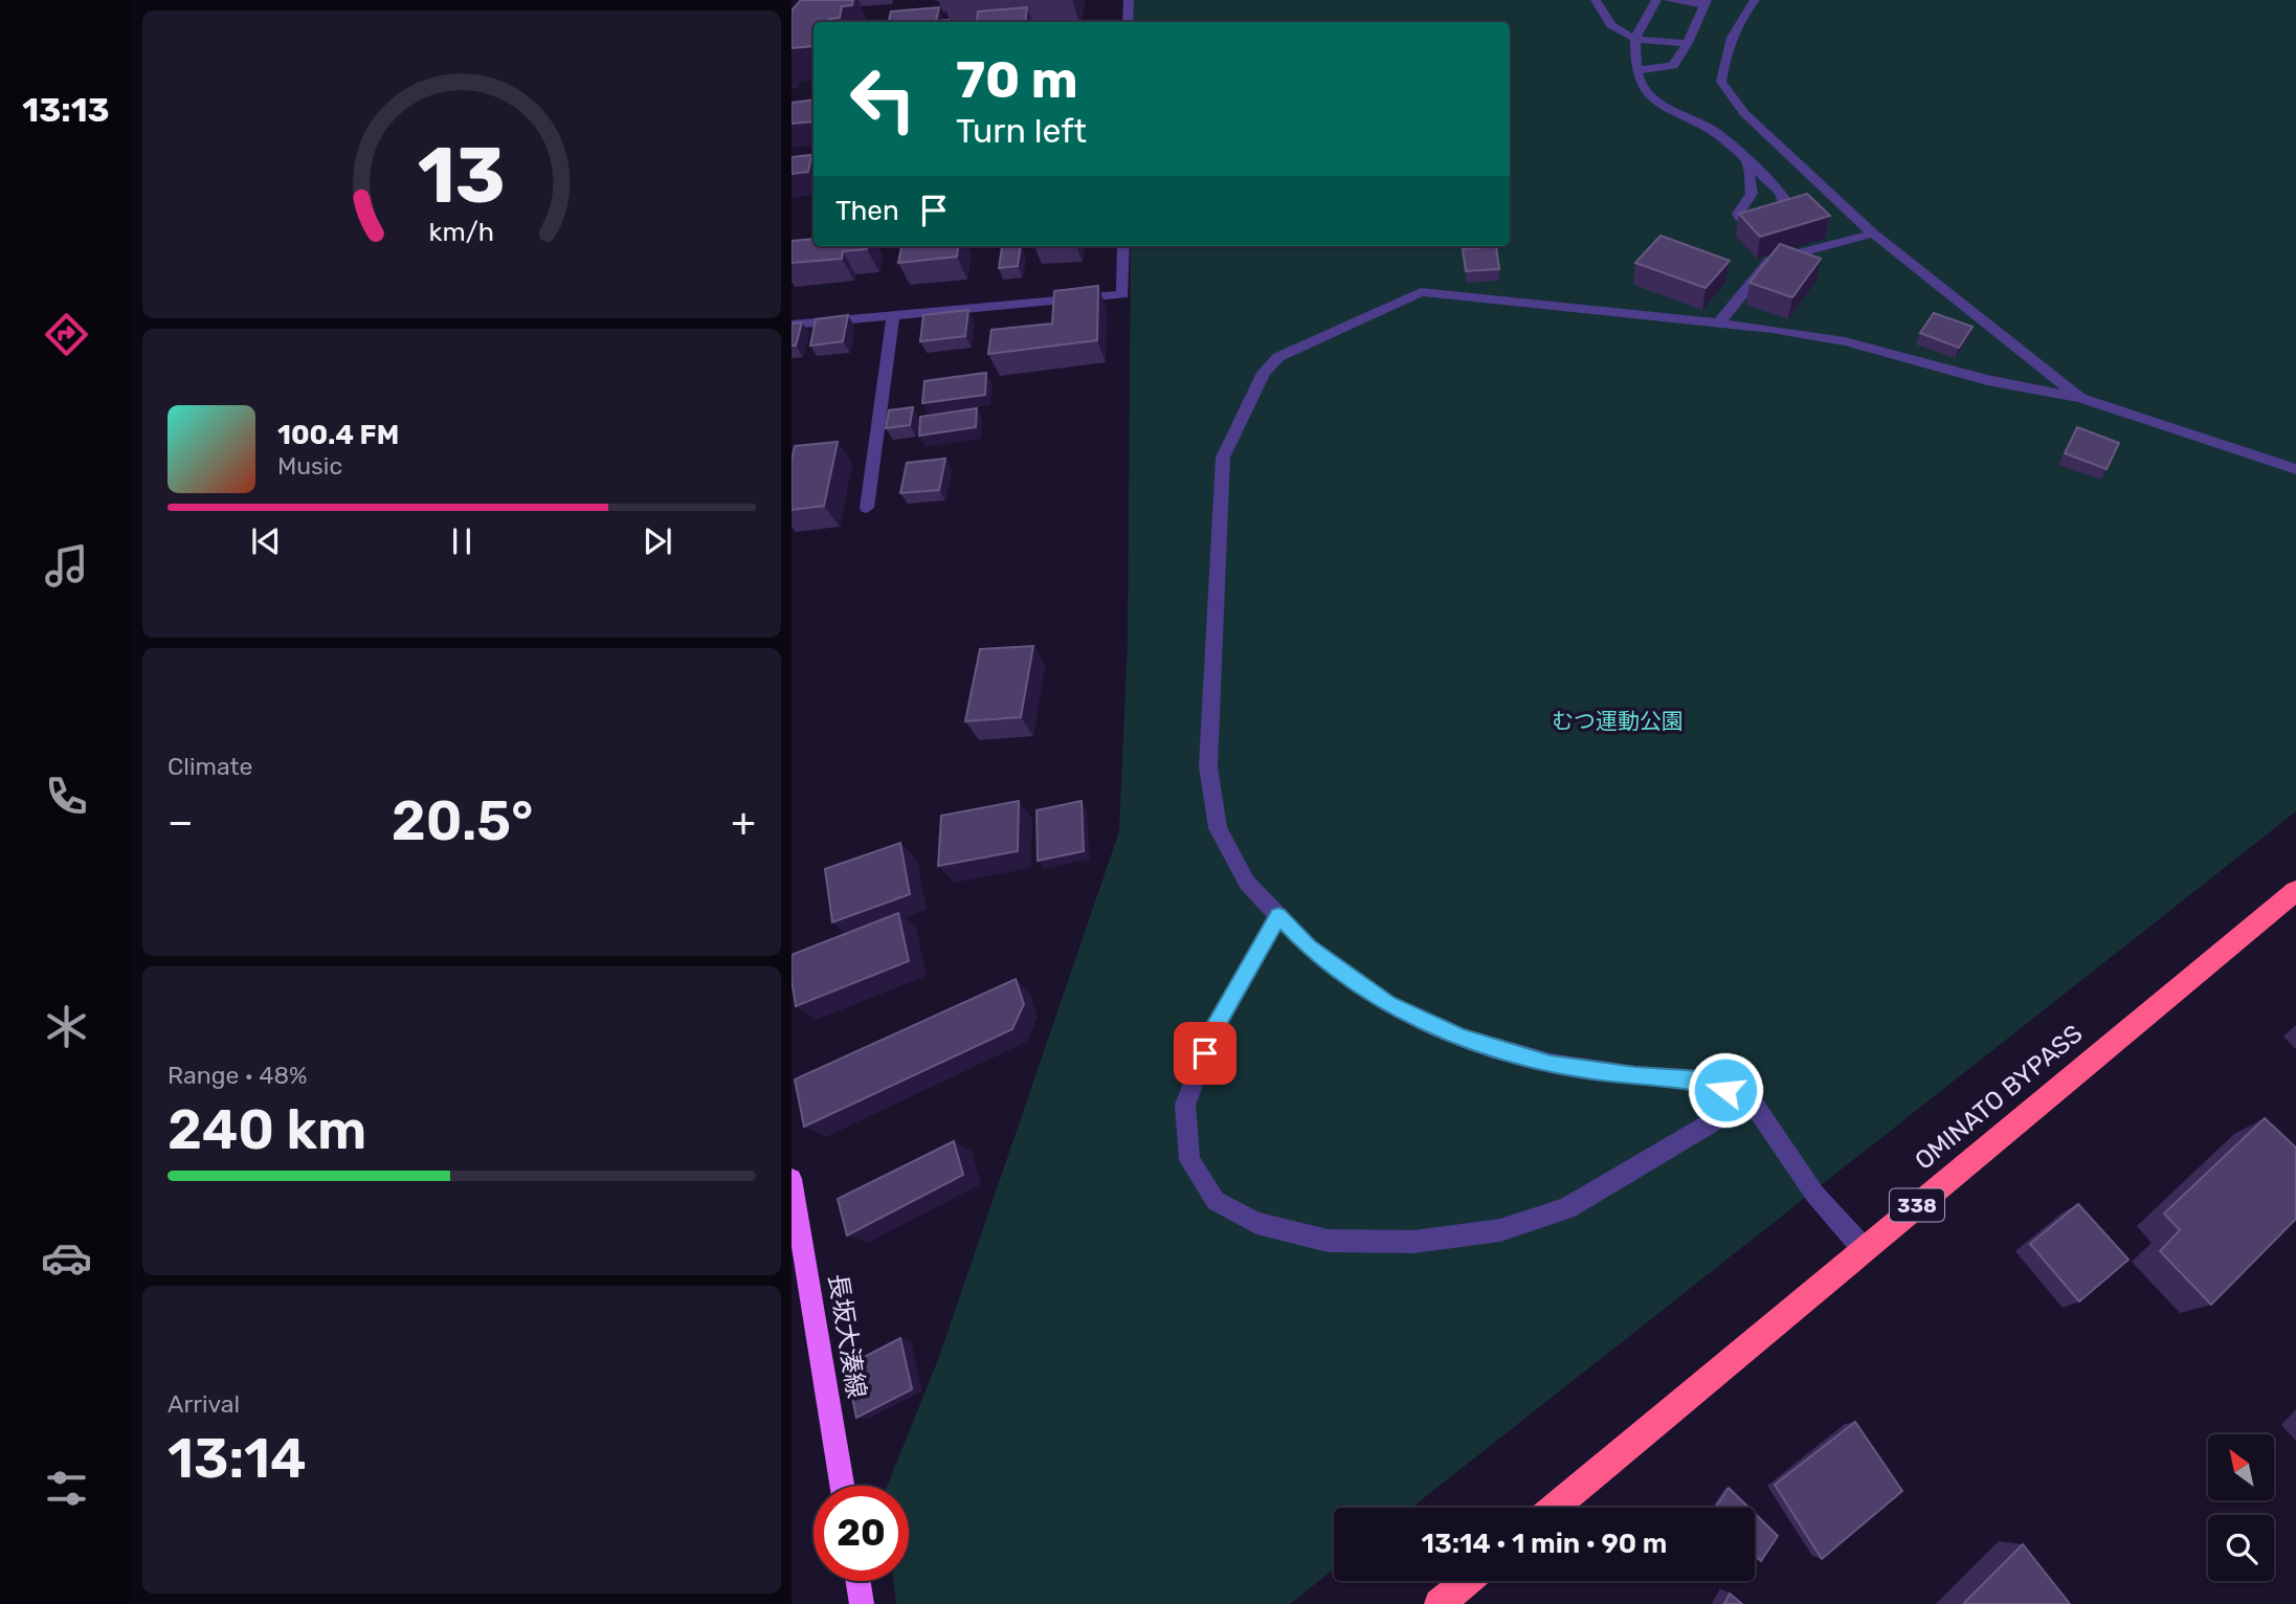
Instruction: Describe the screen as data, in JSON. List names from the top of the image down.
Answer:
{
  "streets": {
    "highway": ["OMINATO BYPASS", "338"],
    "main road": ["長坂大湊線"]
  },
  "parks": ["むつ運動公園"],
  "north": "top left",
  "page": {
    "tabs": "13:13",
    "turn": ["70 m", "Turn left"],
    "then": "Then",
    "song": ["100.4 FM", "Music"],
    "tile": [
      "Climate",
      ["Range · 48%", "240 km"],
      ["Arrival", "13:14"]
    ],
    "heat": ["−", "20.5°", "+"],
    "limit": "20",
    "trip": "13:14 · 1 min · 90 m",
    "gauge": ["13", "km/h"]
  }
}
